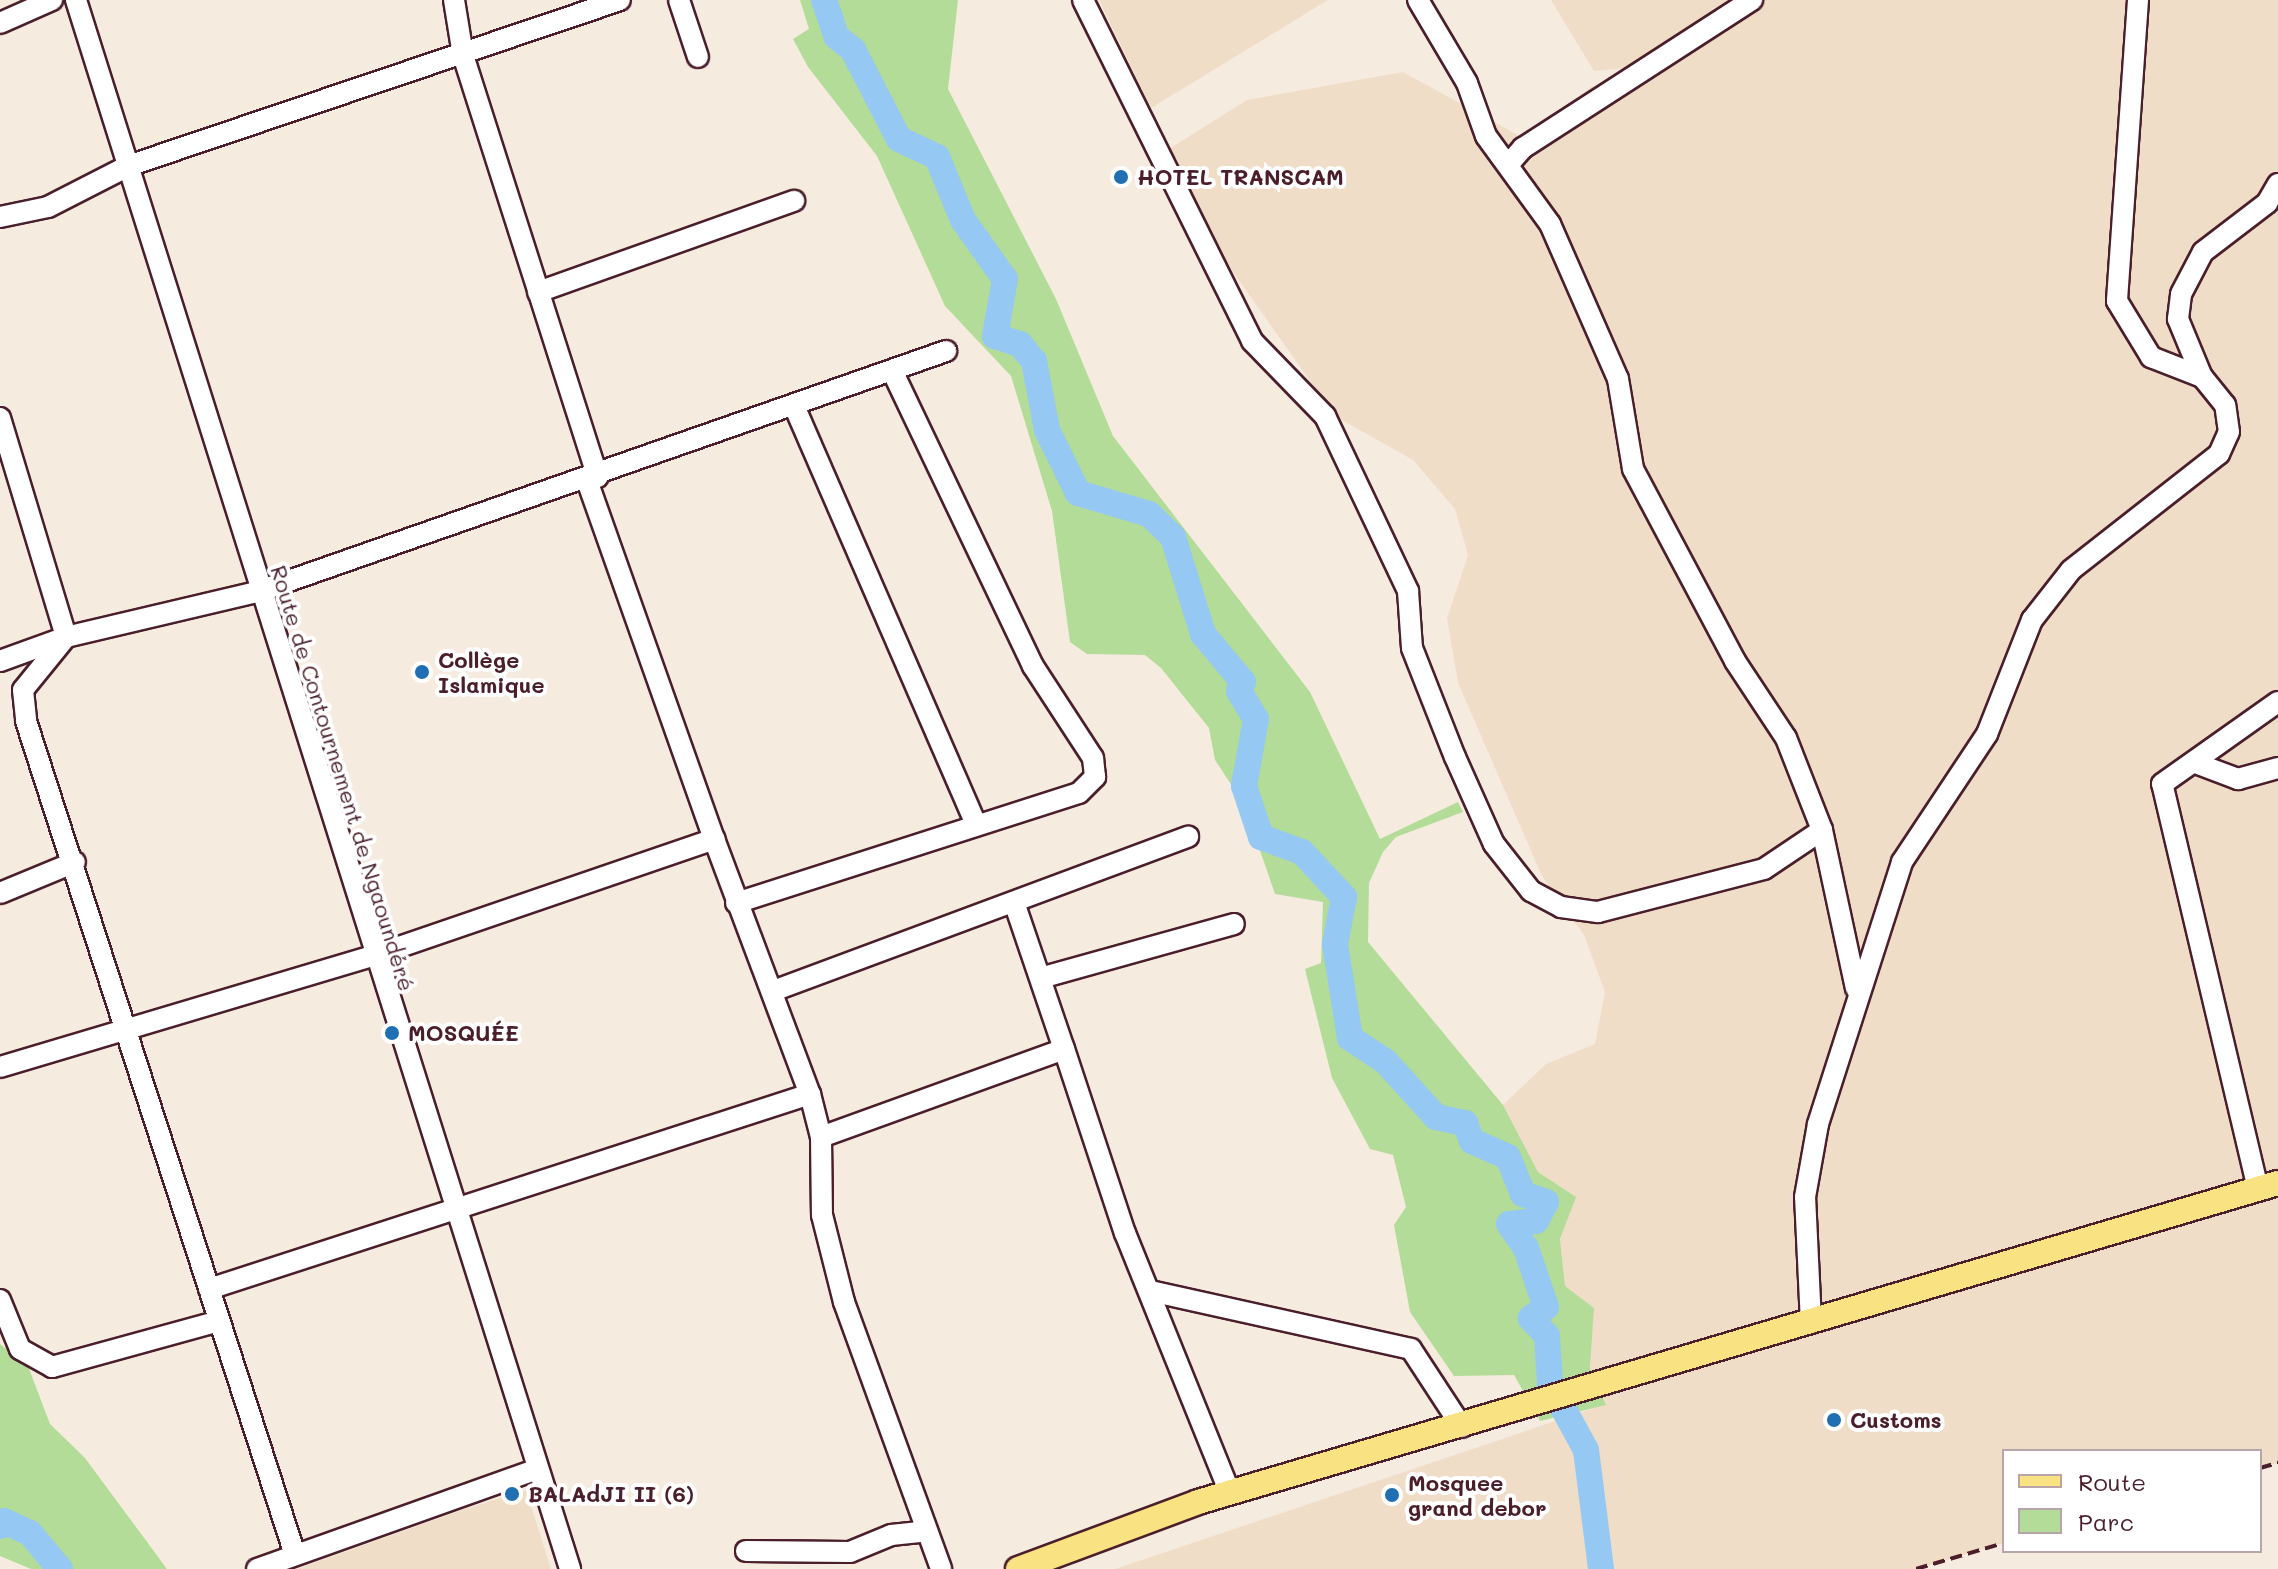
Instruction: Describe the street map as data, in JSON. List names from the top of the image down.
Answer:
{
  "streets": {
    "street": ["Route de Contournement de Ngaoundéré"]
  },
  "places": [
    "HOTEL TRANSCAM",
    "Collège Islamique",
    "MOSQUÉE",
    "Customs",
    "BALAdJI II (6)",
    "Mosquee grand debor"
  ],
  "legend": ["Route", "Parc"]
}
